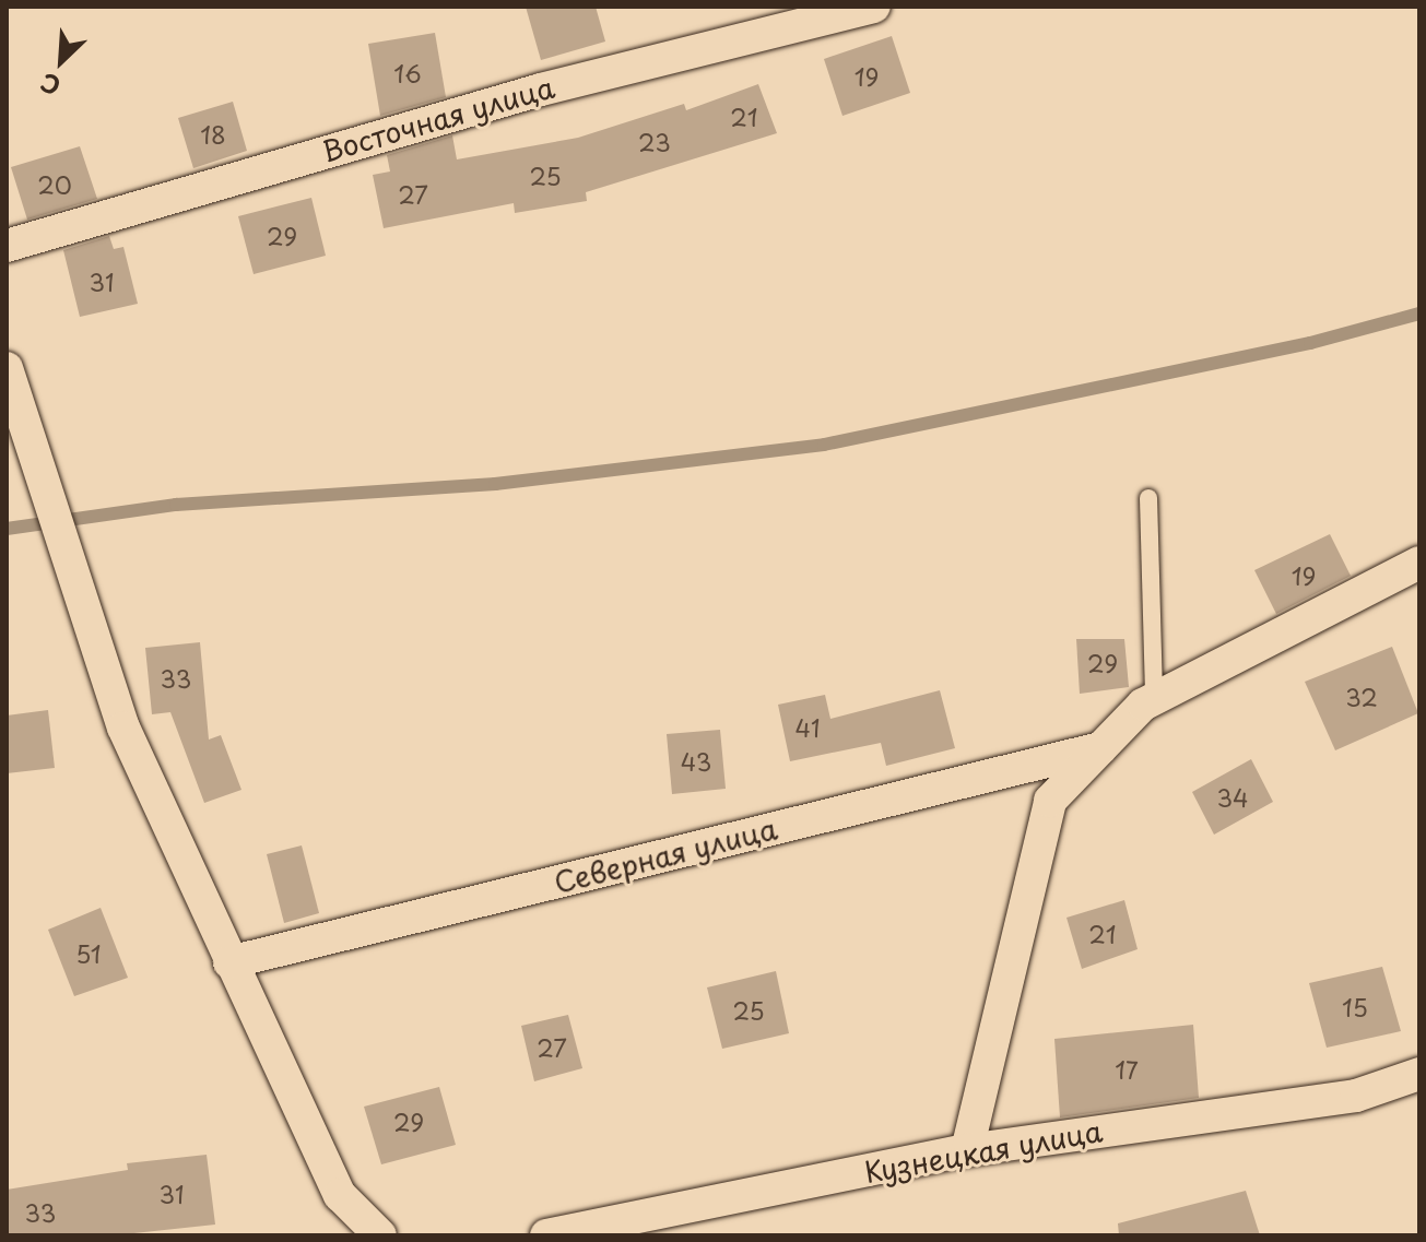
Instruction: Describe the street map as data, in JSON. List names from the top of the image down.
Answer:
{
  "streets": {
    "street": ["Восточная улица", "Северная улица", "Кузнецкая улица"]
  },
  "crossings": [
    ["Северная улица", "Кузнецкая улица"]
  ],
  "house_numbers": [
    "16",
    "19",
    "21",
    "18",
    "23",
    "25",
    "20",
    "27",
    "29",
    "31",
    "19",
    "29",
    "33",
    "32",
    "41",
    "43",
    "34",
    "21",
    "51",
    "15",
    "25",
    "27",
    "17",
    "29",
    "31",
    "33"
  ],
  "north": "bottom left"
}
